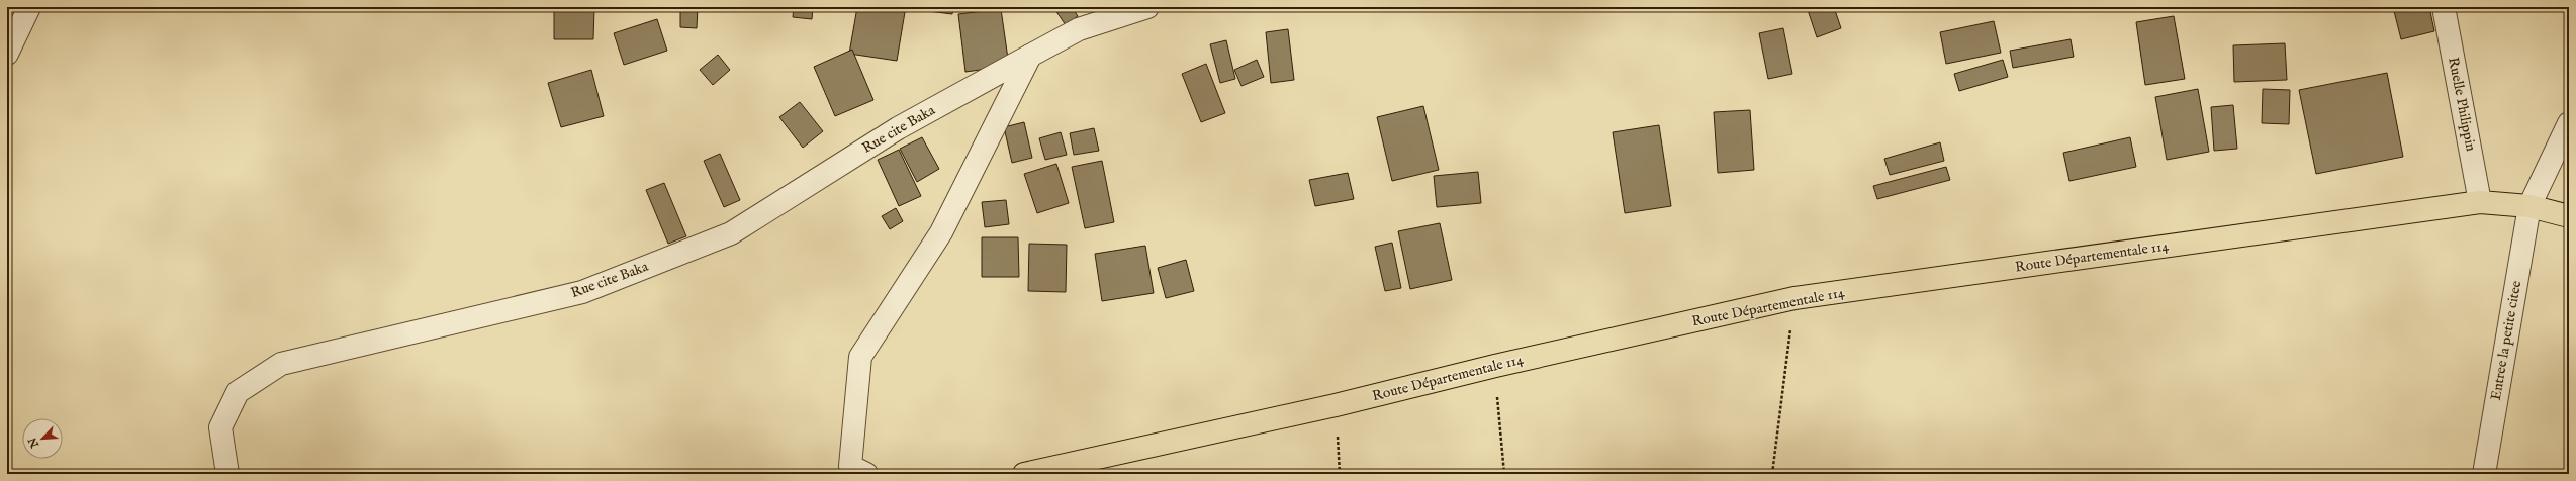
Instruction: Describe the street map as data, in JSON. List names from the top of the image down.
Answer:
{
  "streets": {
    "main road": ["Route Départementale 114"],
    "street": ["Ruelle Philippin", "Rue cite Baka", "Entree la petite citee"]
  },
  "crossings": [
    ["Ruelle Philippin", "Route Départementale 114"],
    ["Route Départementale 114", "Entree la petite citee"]
  ],
  "north": "bottom left"
}
